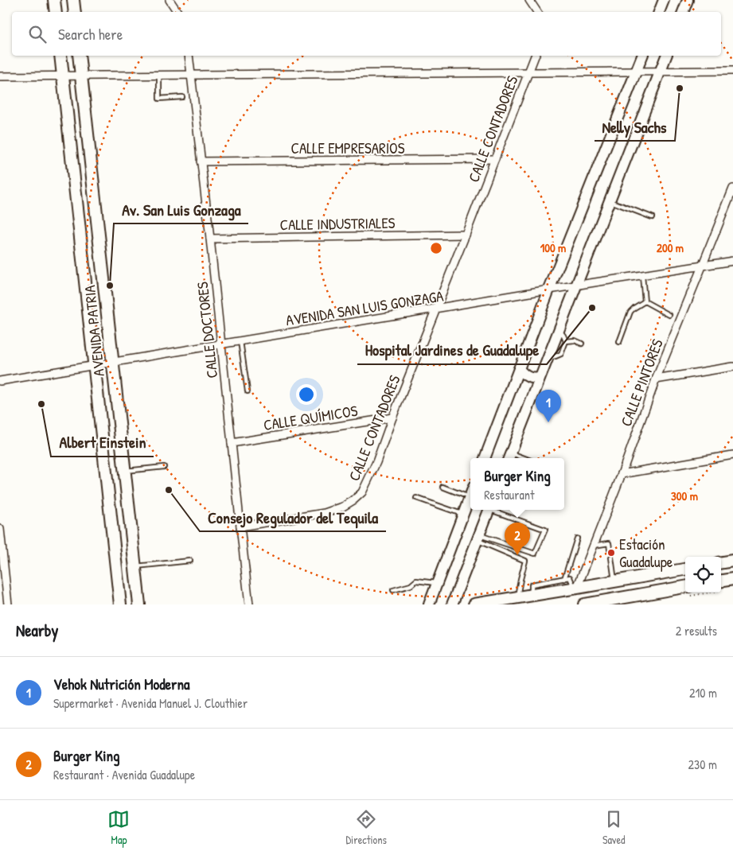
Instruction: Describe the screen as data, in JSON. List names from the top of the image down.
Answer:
{
  "streets": {
    "main road": ["AVENIDA PATRIA"],
    "street": [
      "CALLE CONTADORES",
      "CALLE EMPRESARIOS",
      "CALLE INDUSTRIALES",
      "AVENIDA SAN LUIS GONZAGA",
      "CALLE DOCTORES",
      "CALLE PINTORES",
      "CALLE QUÍMICOS"
    ]
  },
  "crossings": [
    ["CALLE CONTADORES", "CALLE EMPRESARIOS"],
    ["CALLE CONTADORES", "CALLE INDUSTRIALES"],
    ["CALLE CONTADORES", "AVENIDA SAN LUIS GONZAGA"],
    ["CALLE CONTADORES", "CALLE DOCTORES"],
    ["CALLE CONTADORES", "CALLE QUÍMICOS"],
    ["CALLE EMPRESARIOS", "CALLE DOCTORES"],
    ["CALLE INDUSTRIALES", "CALLE DOCTORES"],
    ["AVENIDA SAN LUIS GONZAGA", "CALLE DOCTORES"],
    ["AVENIDA SAN LUIS GONZAGA", "AVENIDA PATRIA"],
    ["AVENIDA SAN LUIS GONZAGA", "CALLE PINTORES"],
    ["CALLE DOCTORES", "CALLE QUÍMICOS"]
  ],
  "places": [
    "Nelly Sachs",
    "Av. San Luis Gonzaga",
    "Hospital Jardines de Guadalupe",
    "Albert Einstein",
    "Consejo Regulador del Tequila",
    "Estación Guadalupe"
  ],
  "page": {
    "search": "Search here",
    "pins": ["1", "2"],
    "popup": ["Burger King", "Restaurant"],
    "heading": ["Nearby", "2 results"],
    "list": [
      {
        "mark": "1",
        "name": "Vehok Nutrición Moderna",
        "note": "Supermarket · Avenida Manuel J. Clouthier",
        "value": "210 m"
      },
      {
        "mark": "2",
        "name": "Burger King",
        "note": "Restaurant · Avenida Guadalupe",
        "value": "230 m"
      }
    ],
    "nav": ["Map", "Directions", "Saved"]
  },
  "rings": ["100 m", "200 m", "300 m"]
}
